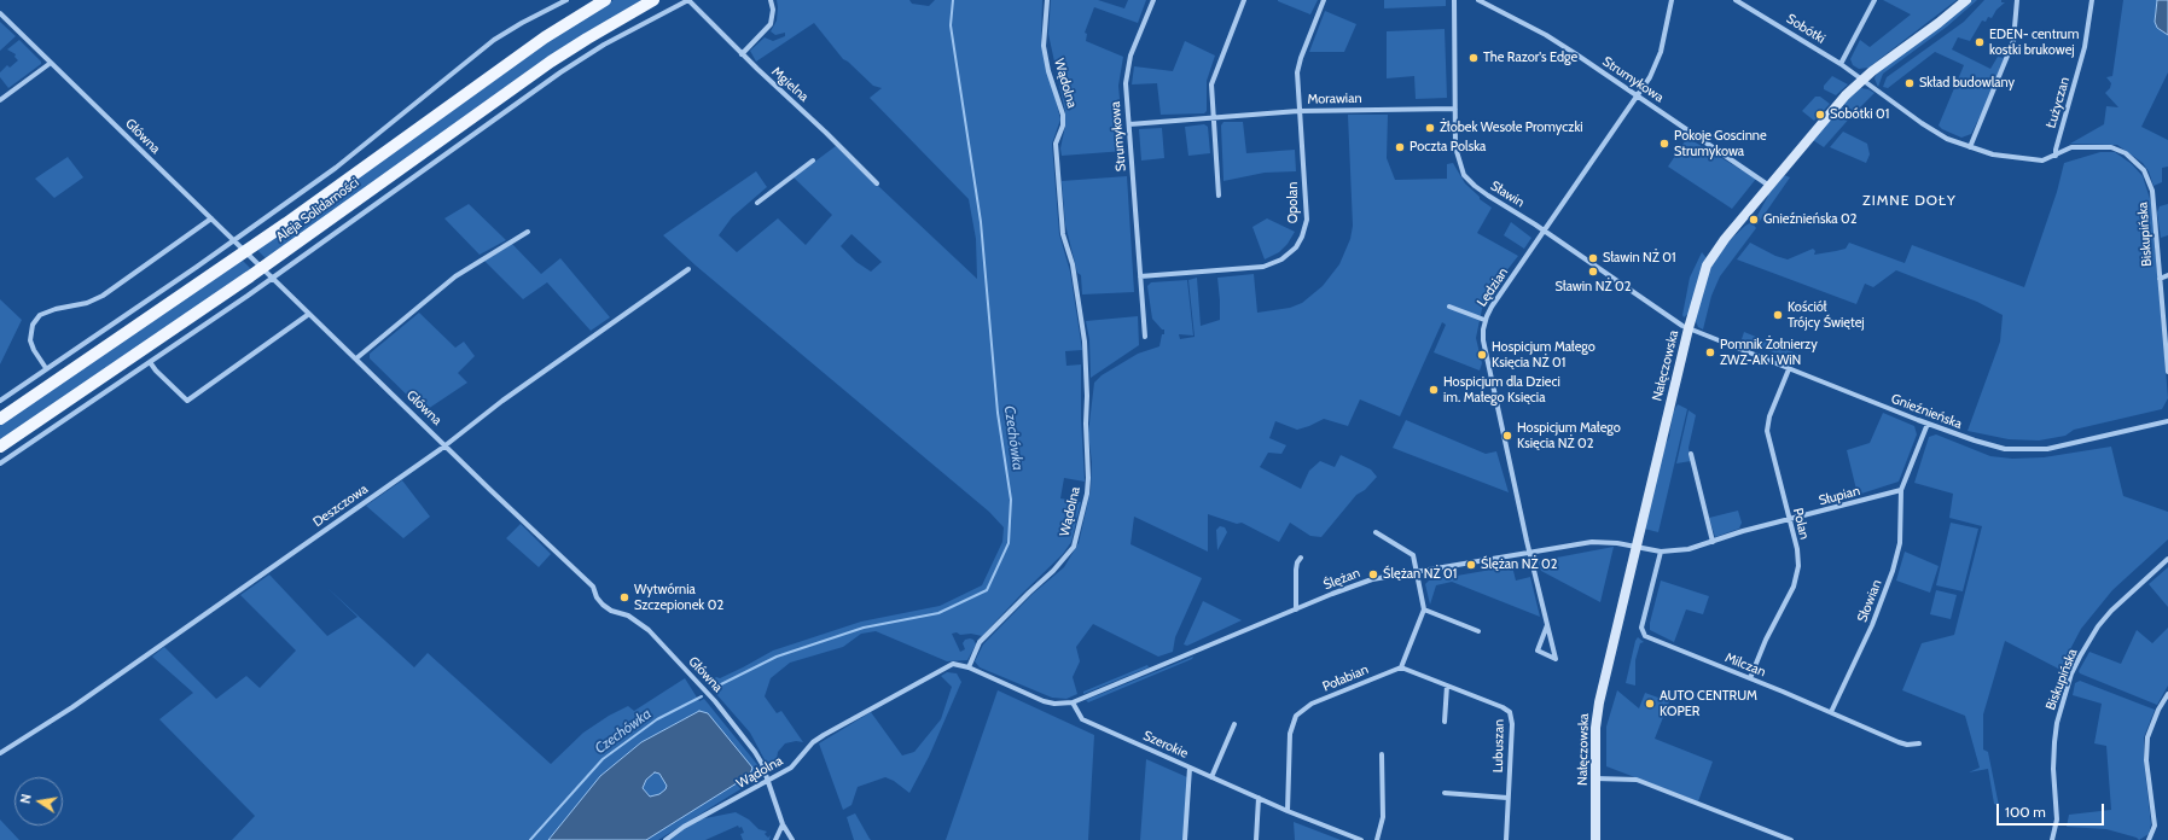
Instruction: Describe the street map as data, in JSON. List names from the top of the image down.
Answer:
{
  "streets": {
    "main road": ["Aleja Solidarności", "Nałęczowska"],
    "street": [
      "Sobótki",
      "Strumykowa",
      "Wądolna",
      "Mgielna",
      "Morawian",
      "Łużyczan",
      "Główna",
      "Sławin",
      "Opolan",
      "Biskupińska",
      "Lędzian",
      "Gnieźnieńska",
      "Słupian",
      "Deszczowa",
      "Polan",
      "Ślężan",
      "Słowian",
      "Milczan",
      "Połabian",
      "Szerokie",
      "Lubuszan"
    ]
  },
  "crossings": [
    ["Sobótki", "Biskupińska"],
    ["Sobótki", "Nałęczowska"],
    ["Strumykowa", "Morawian"],
    ["Strumykowa", "Opolan"],
    ["Strumykowa", "Lędzian"],
    ["Strumykowa", "Nałęczowska"],
    ["Wądolna", "Główna"],
    ["Morawian", "Sławin"],
    ["Morawian", "Opolan"],
    ["Łużyczan", "Biskupińska"],
    ["Główna", "Deszczowa"],
    ["Sławin", "Lędzian"],
    ["Sławin", "Nałęczowska"],
    ["Sławin", "Gnieźnieńska"],
    ["Biskupińska", "Nałęczowska"],
    ["Lędzian", "Ślężan"],
    ["Nałęczowska", "Gnieźnieńska"],
    ["Nałęczowska", "Słupian"],
    ["Nałęczowska", "Ślężan"],
    ["Gnieźnieńska", "Polan"],
    ["Słupian", "Polan"],
    ["Słupian", "Ślężan"],
    ["Słupian", "Słowian"],
    ["Słupian", "Milczan"],
    ["Polan", "Milczan"],
    ["Ślężan", "Szerokie"],
    ["Słowian", "Milczan"],
    ["Połabian", "Szerokie"],
    ["Połabian", "Lubuszan"]
  ],
  "districts": ["ZIMNE DOŁY"],
  "water": ["Czechówka"],
  "places": [
    "EDEN- centrum kostki brukowej",
    "The Razor's Edge",
    "Skład budowlany",
    "Sobótki 01",
    "Żłobek Wesołe Promyczki",
    "Pokoje Goscinne Strumykowa",
    "Poczta Polska",
    "Gnieźnieńska 02",
    "Sławin NŻ 01",
    "Sławin NŻ 02",
    "Kościół Trójcy Świętej",
    "Pomnik Żołnierzy ZWZ-AK i WiN",
    "Hospicjum Małego Księcia NŻ 01",
    "Hospicjum dla Dzieci im. Małego Księcia",
    "Hospicjum Małego Księcia NŻ 02",
    "Ślężan NŻ 02",
    "Ślężan NŻ 01",
    "Wytwórnia Szczepionek 02",
    "AUTO CENTRUM KOPER"
  ],
  "scale_bar": "100 m",
  "north": "left"
}
